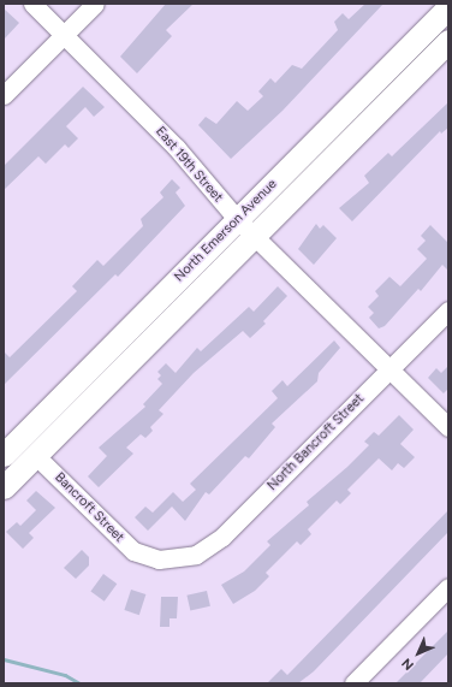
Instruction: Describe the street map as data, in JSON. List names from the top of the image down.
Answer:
{
  "streets": {
    "main road": ["North Emerson Avenue"],
    "street": ["East 19th Street", "North Bancroft Street", "Bancroft Street"]
  },
  "crossings": [
    ["East 19th Street", "North Emerson Avenue"],
    ["East 19th Street", "North Bancroft Street"],
    ["North Emerson Avenue", "Bancroft Street"],
    ["North Bancroft Street", "Bancroft Street"]
  ],
  "north": "bottom left"
}
